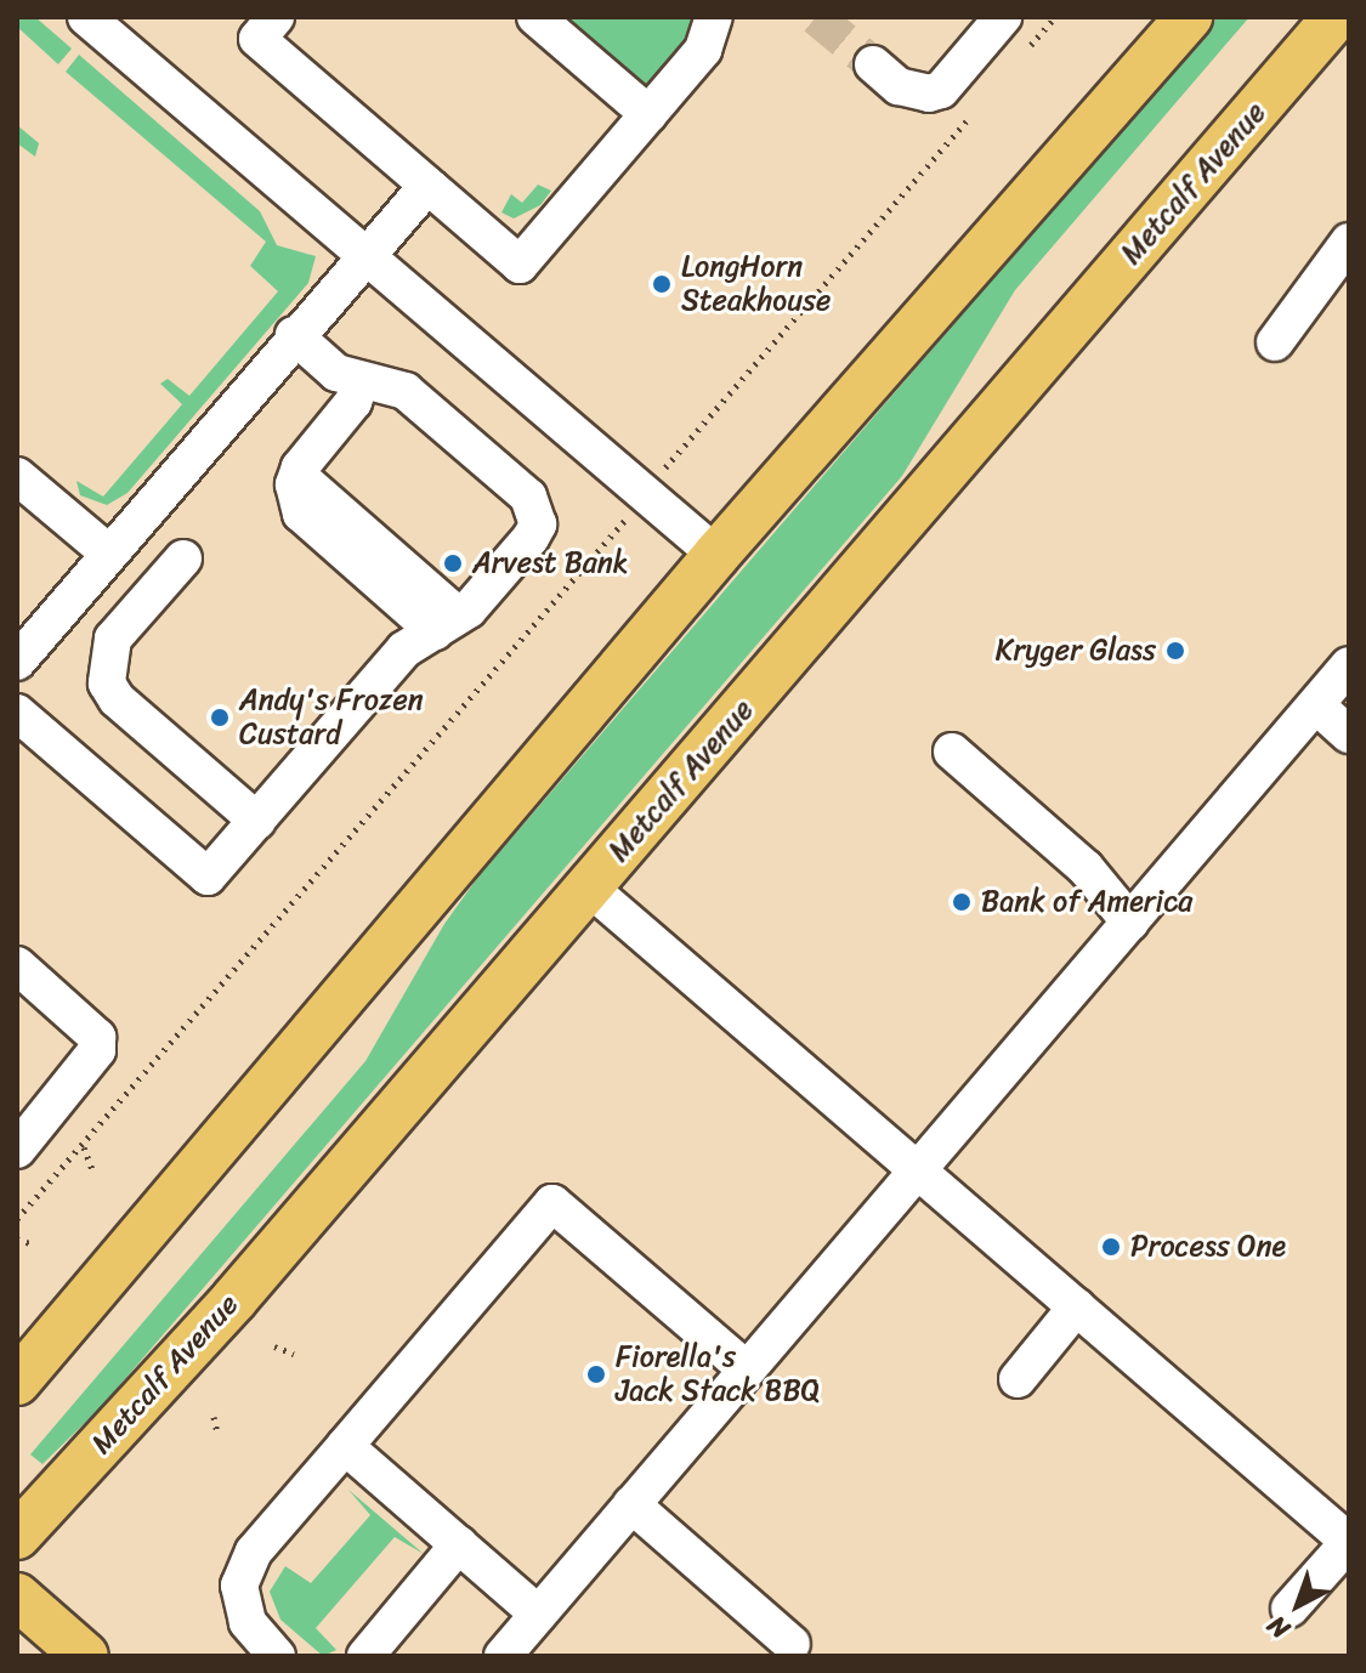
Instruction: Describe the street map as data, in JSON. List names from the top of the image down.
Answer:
{
  "streets": {
    "main road": ["Metcalf Avenue"]
  },
  "places": [
    "LongHorn Steakhouse",
    "Arvest Bank",
    "Kryger Glass",
    "Andy's Frozen Custard",
    "Bank of America",
    "Process One",
    "Fiorella's Jack Stack BBQ"
  ],
  "north": "bottom left"
}
